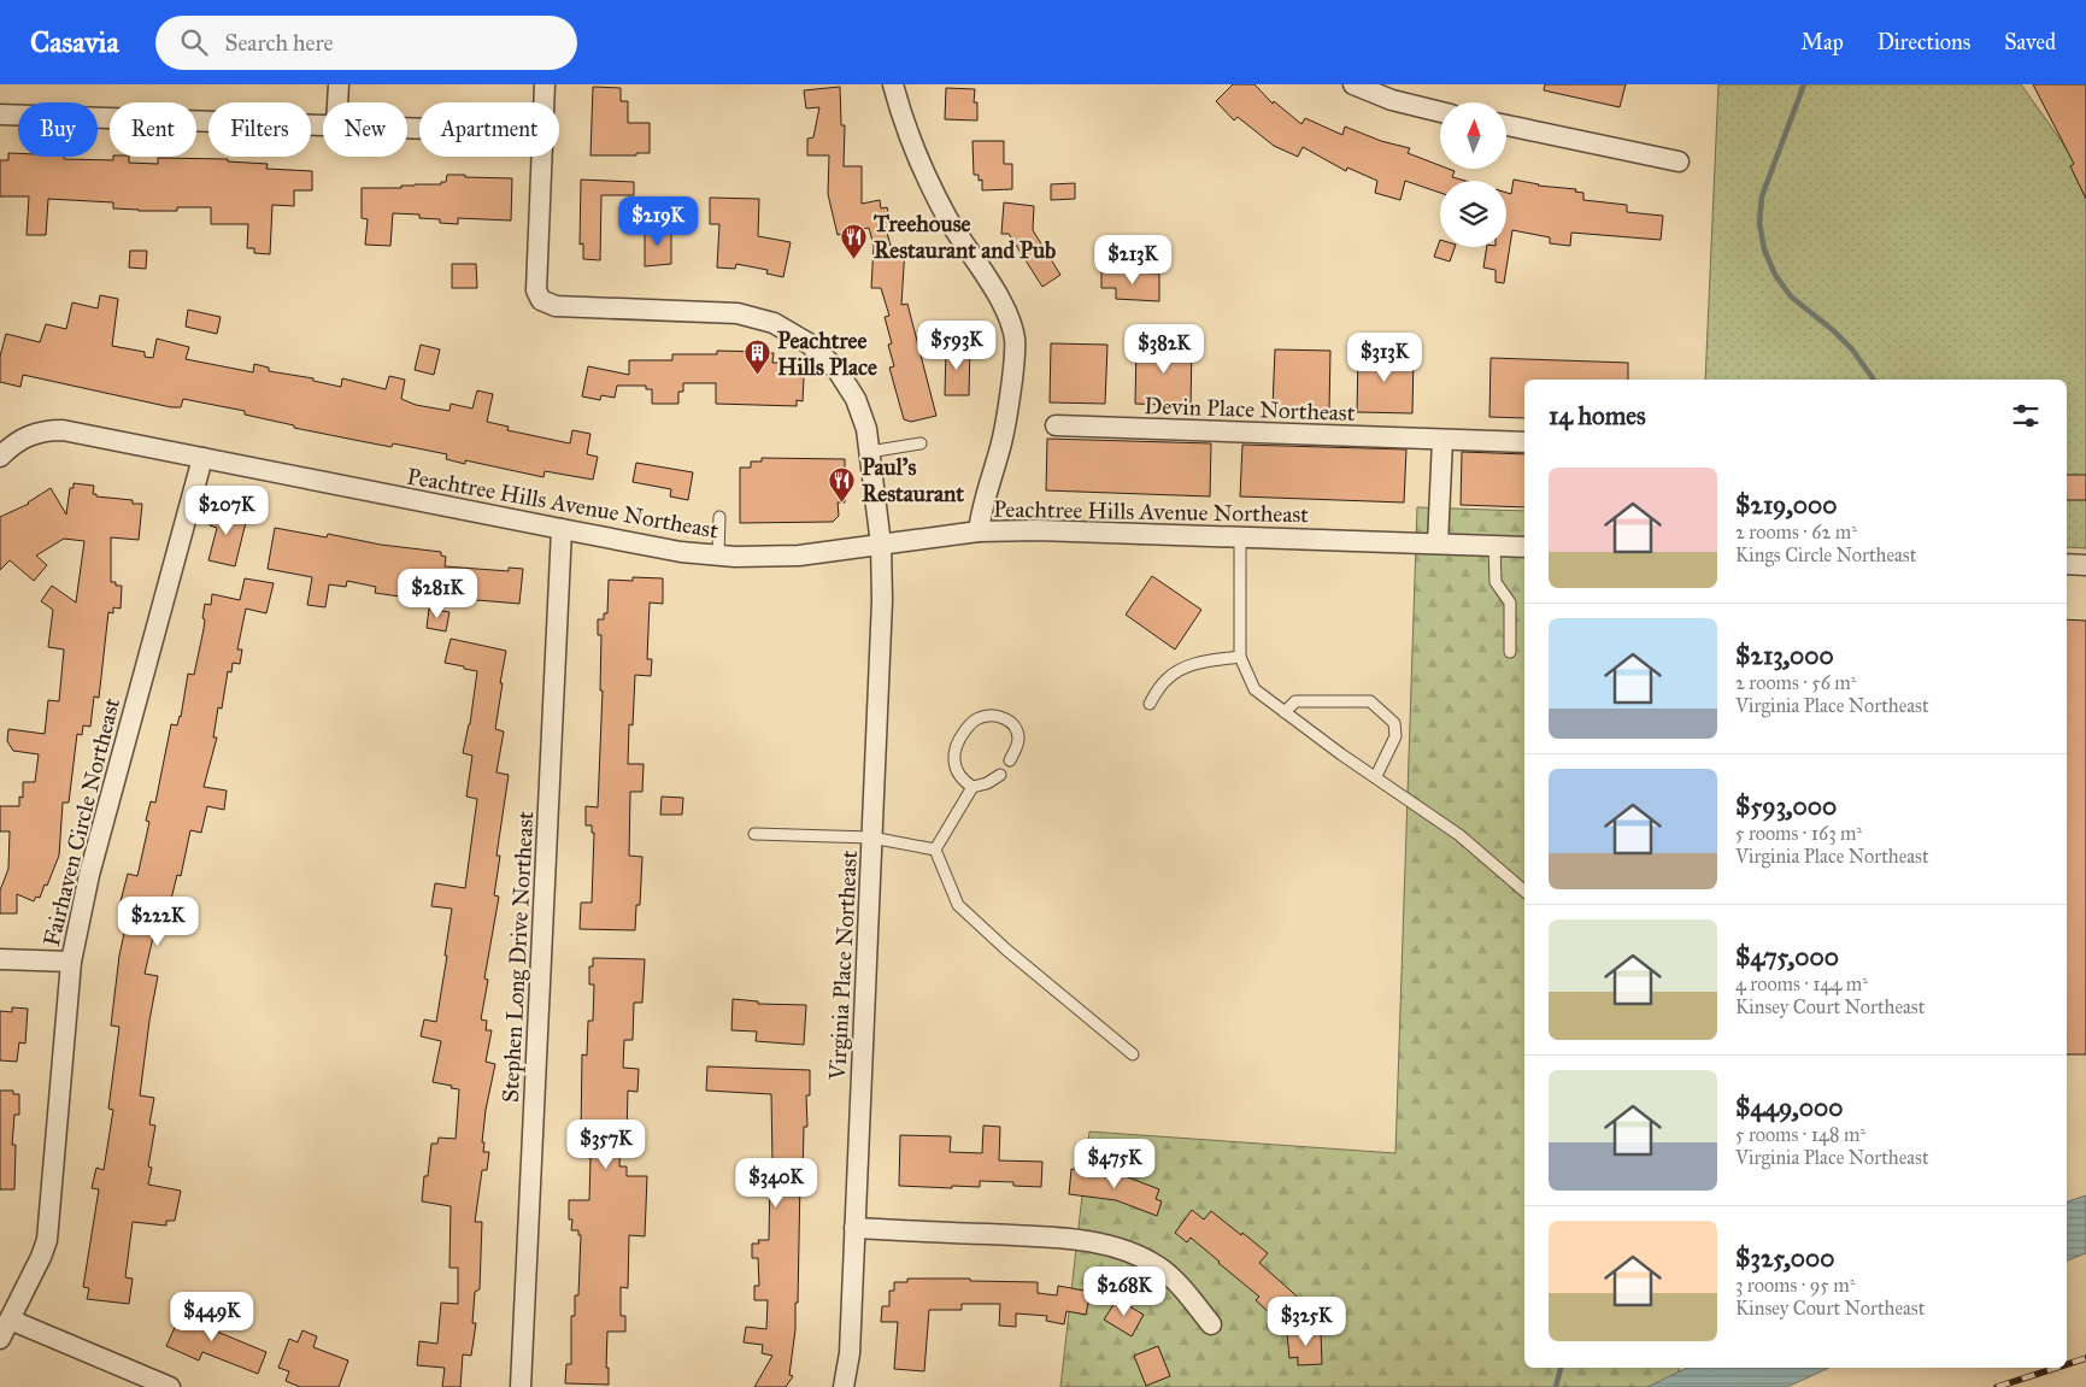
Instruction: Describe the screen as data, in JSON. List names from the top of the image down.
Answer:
{
  "streets": {
    "street": [
      "Devin Place Northeast",
      "Peachtree Hills Avenue Northeast",
      "Fairhaven Circle Northeast",
      "Stephen Long Drive Northeast",
      "Virginia Place Northeast"
    ]
  },
  "crossings": [
    ["Peachtree Hills Avenue Northeast", "Fairhaven Circle Northeast"],
    ["Peachtree Hills Avenue Northeast", "Stephen Long Drive Northeast"],
    ["Peachtree Hills Avenue Northeast", "Virginia Place Northeast"]
  ],
  "places": {
    "restaurant": ["Treehouse Restaurant and Pub", "Paul's Restaurant"],
    "building": ["Peachtree Hills Place"]
  },
  "north": "top",
  "page": {
    "header": "Casavia",
    "search": "Search here",
    "nav": ["Map", "Directions", "Saved"],
    "chip": [
      "Buy",
      "Rent",
      "Filters",
      "New",
      "Apartment"
    ],
    "price": [
      "$219K",
      "$213K",
      "$593K",
      "$382K",
      "$313K",
      "$207K",
      "$281K",
      "$222K",
      "$357K",
      "$475K",
      "$340K",
      "$268K",
      "$449K",
      "$325K"
    ],
    "heading": "14 homes",
    "list": [
      {
        "name": "$219,000",
        "note": "2 rooms · 62 m² · Kings Circle Northeast"
      },
      {
        "name": "$213,000",
        "note": "2 rooms · 56 m² · Virginia Place Northeast"
      },
      {
        "name": "$593,000",
        "note": "5 rooms · 163 m² · Virginia Place Northeast"
      },
      {
        "name": "$475,000",
        "note": "4 rooms · 144 m² · Kinsey Court Northeast"
      },
      {
        "name": "$449,000",
        "note": "5 rooms · 148 m² · Virginia Place Northeast"
      },
      {
        "name": "$325,000",
        "note": "3 rooms · 95 m² · Kinsey Court Northeast"
      }
    ]
  }
}
